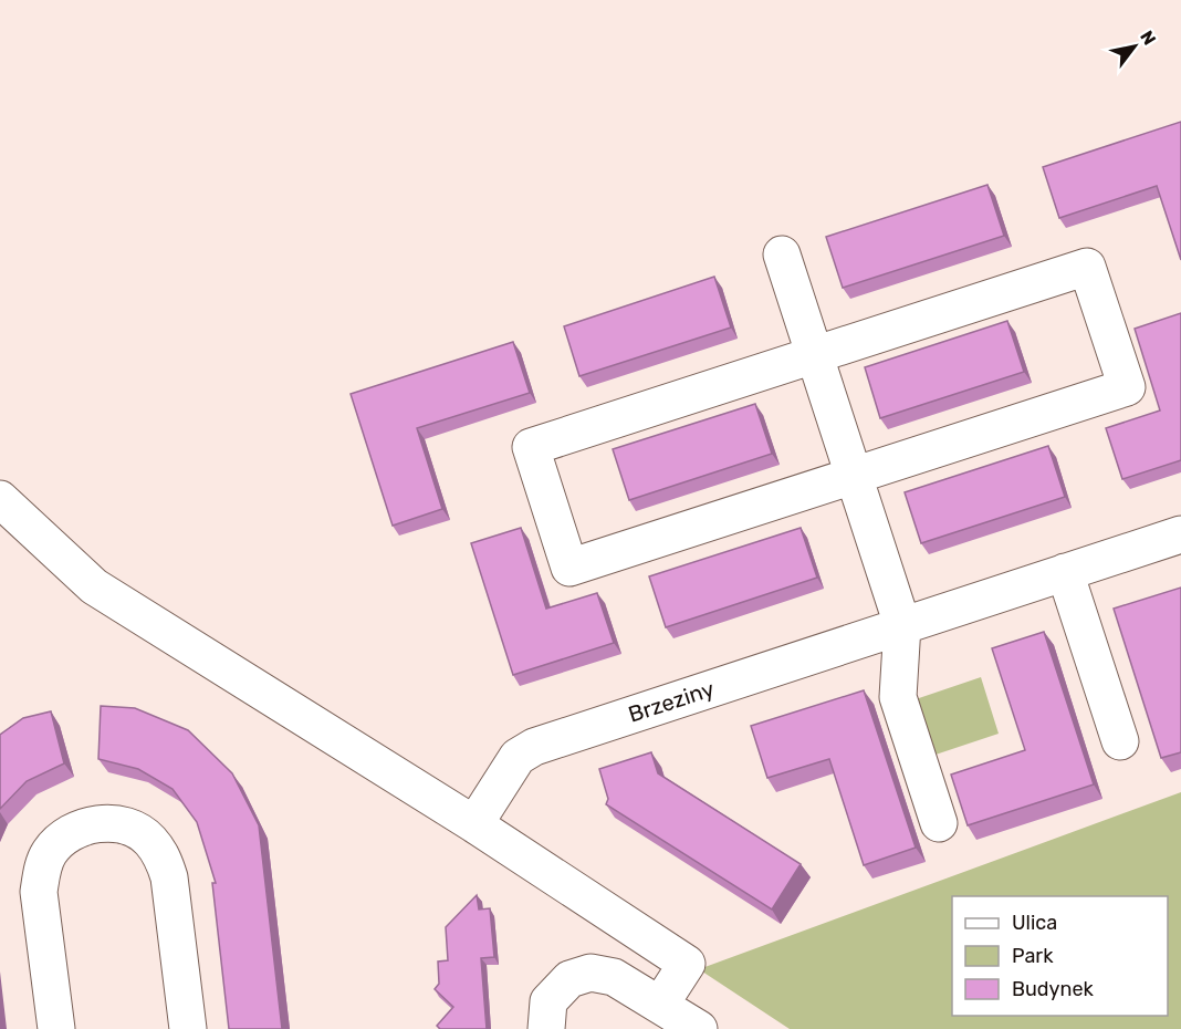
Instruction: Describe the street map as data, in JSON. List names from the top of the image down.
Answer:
{
  "streets": {
    "street": ["Brzeziny"]
  },
  "legend": ["Ulica", "Park", "Budynek"],
  "north": "top right"
}
